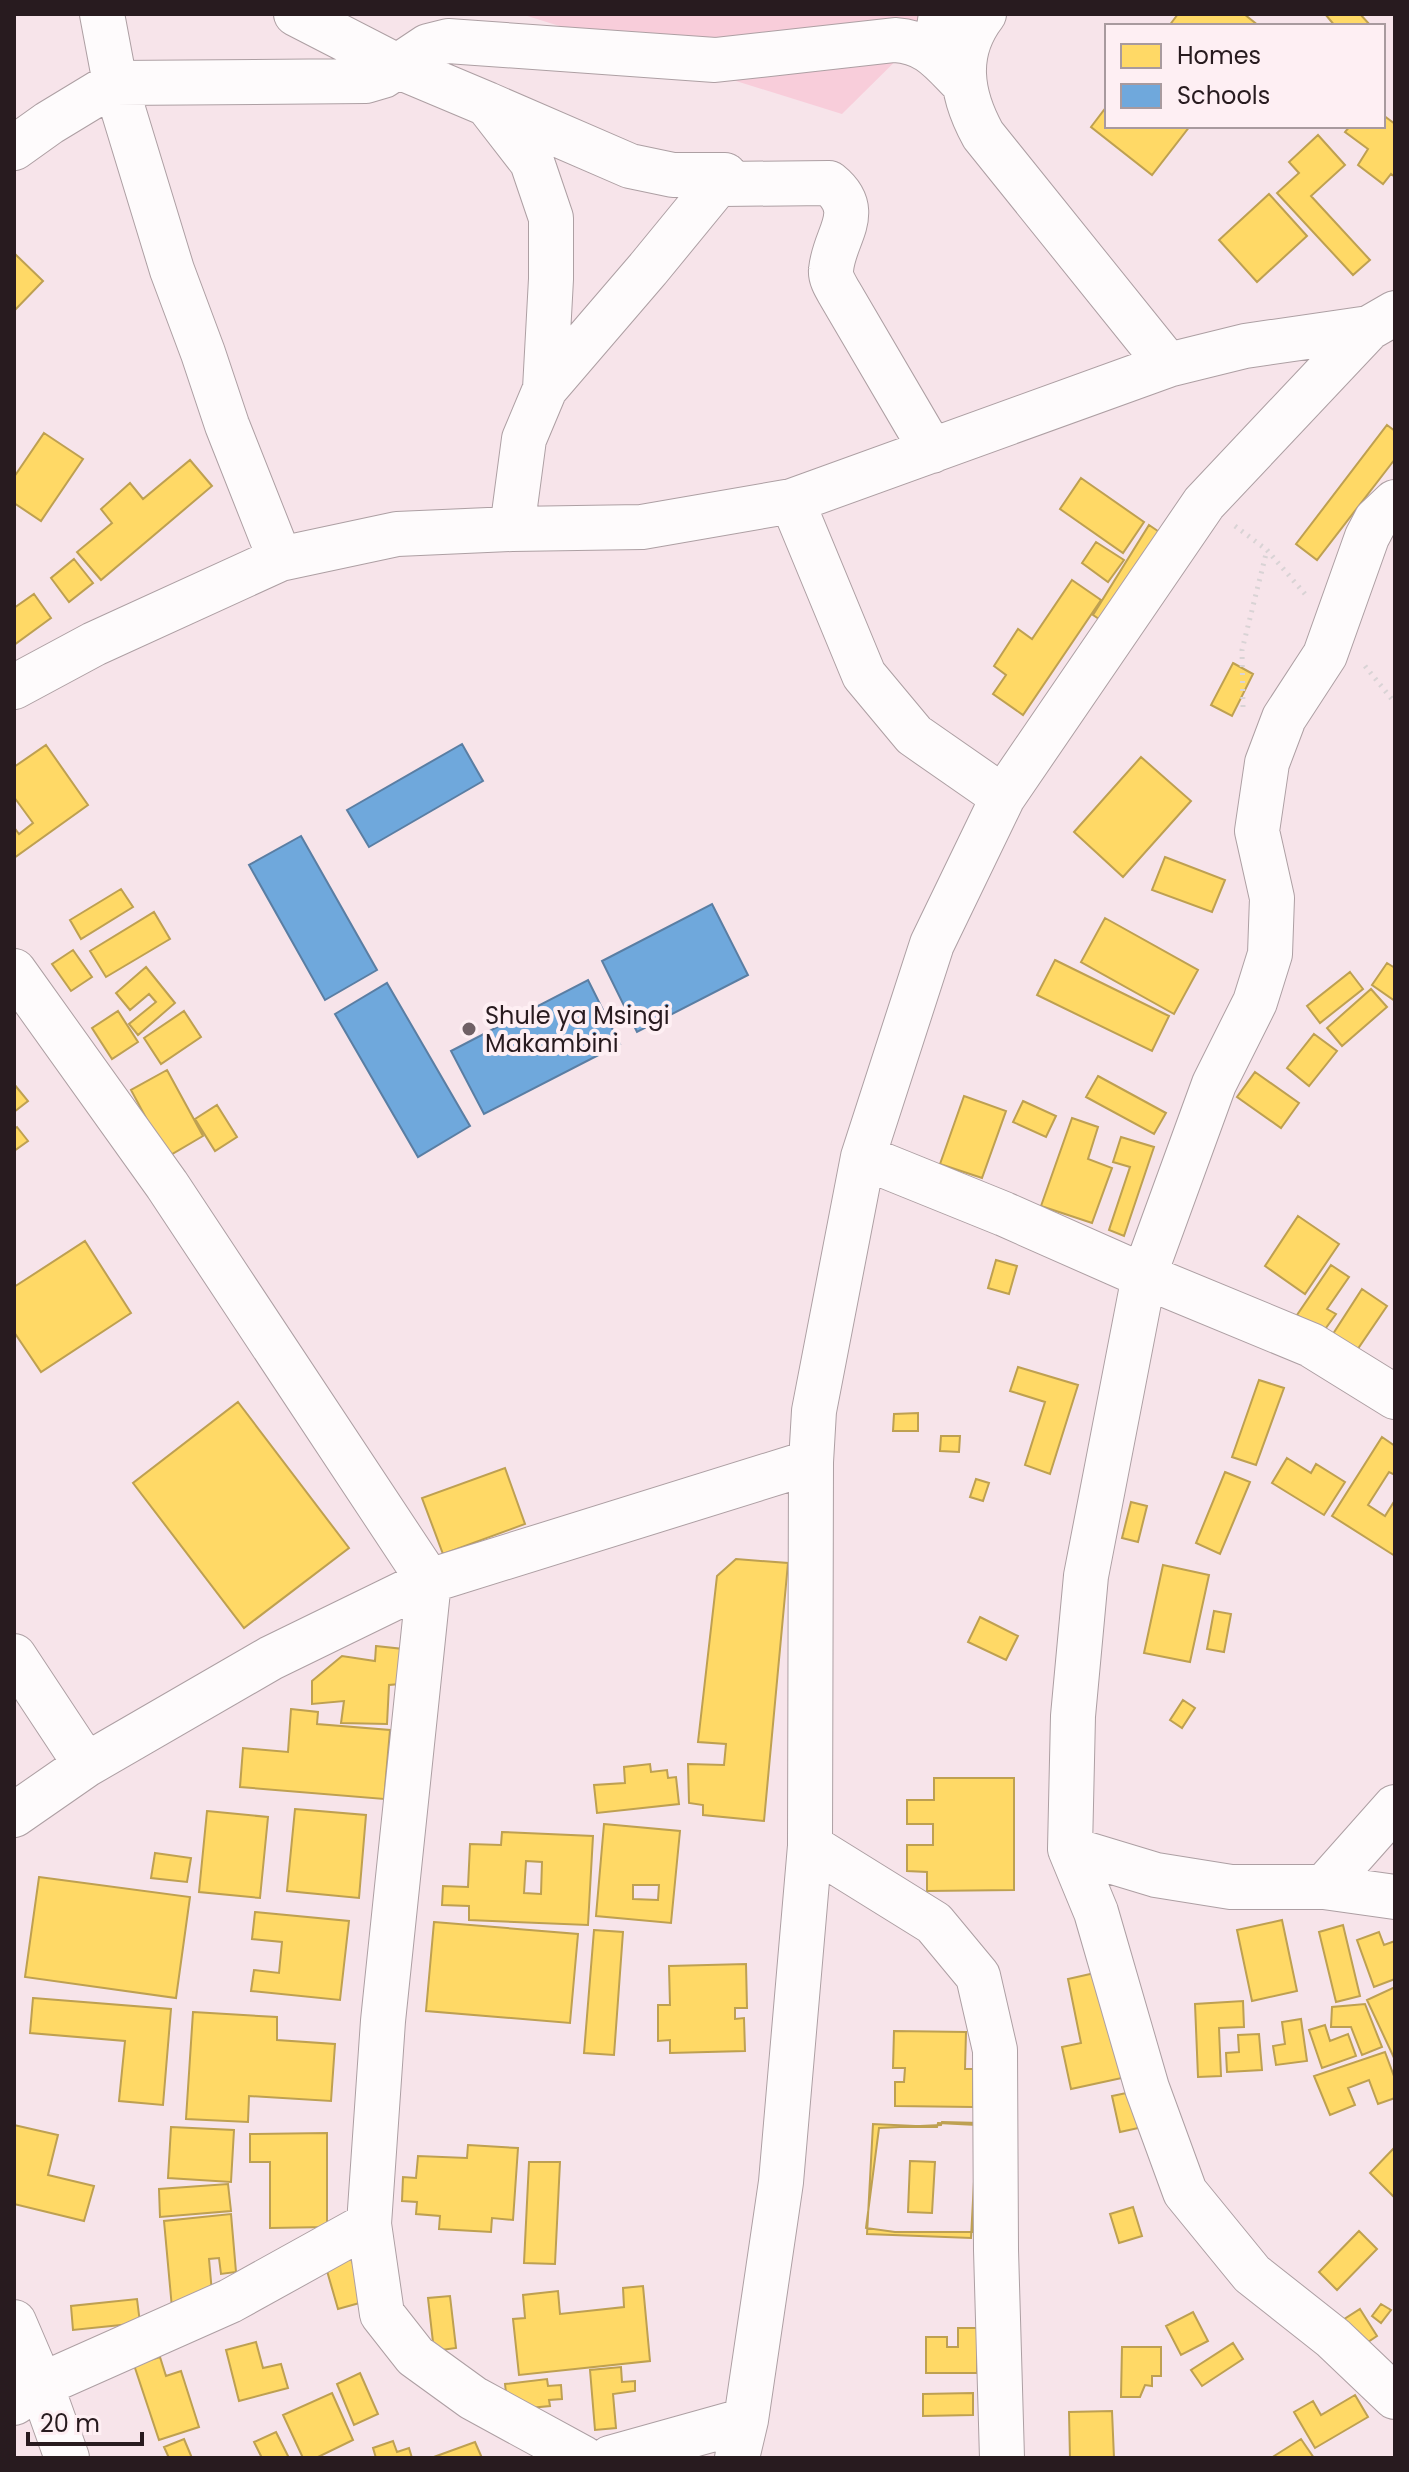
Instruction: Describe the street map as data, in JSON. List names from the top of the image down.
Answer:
{
  "places": ["Shule ya Msingi Makambini"],
  "legend": ["Homes", "Schools"],
  "scale_bar": "20 m"
}
